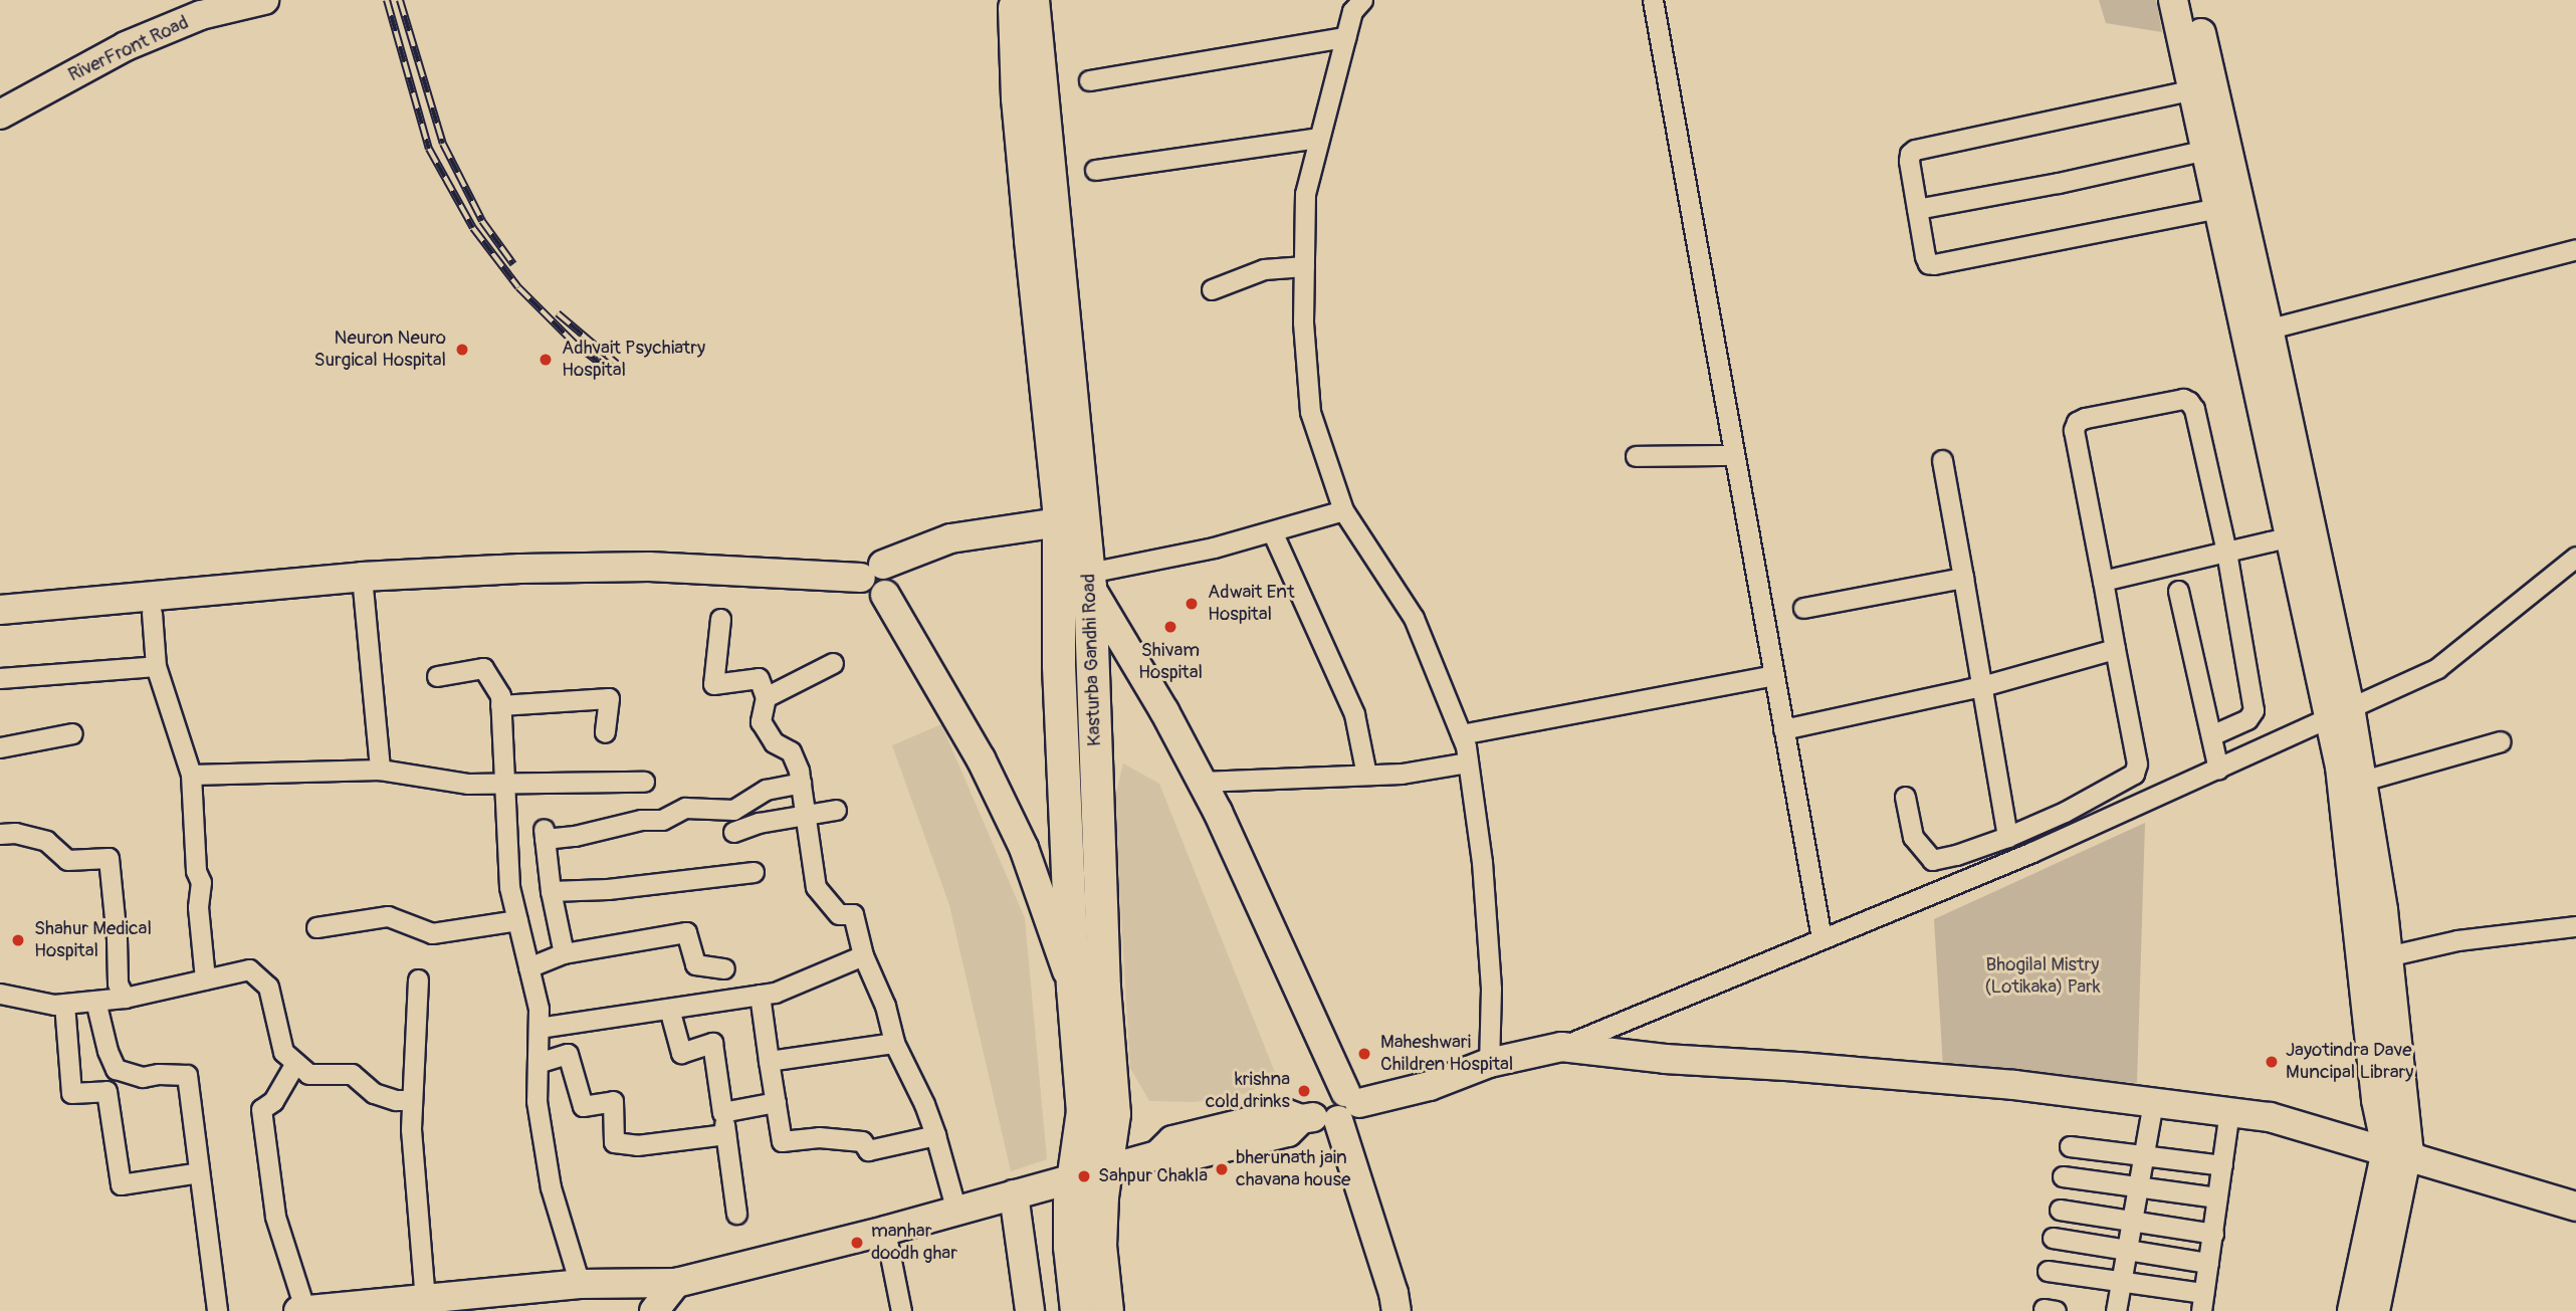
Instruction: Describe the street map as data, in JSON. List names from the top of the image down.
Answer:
{
  "streets": {
    "main road": ["Kasturba Gandhi Road"],
    "street": ["RiverFront Road"]
  },
  "parks": ["Bhogilal Mistry (Lotikaka) Park"],
  "places": [
    "Neuron Neuro Surgical Hospital",
    "Adhvait Psychiatry Hospital",
    "Adwait Ent Hospital",
    "Shivam Hospital",
    "Shahur Medical Hospital",
    "Maheshwari Children Hospital",
    "Jayotindra Dave Muncipal Library",
    "krishna cold drinks",
    "bherunath jain chavana house",
    "Sahpur Chakla",
    "manhar doodh ghar"
  ]
}
